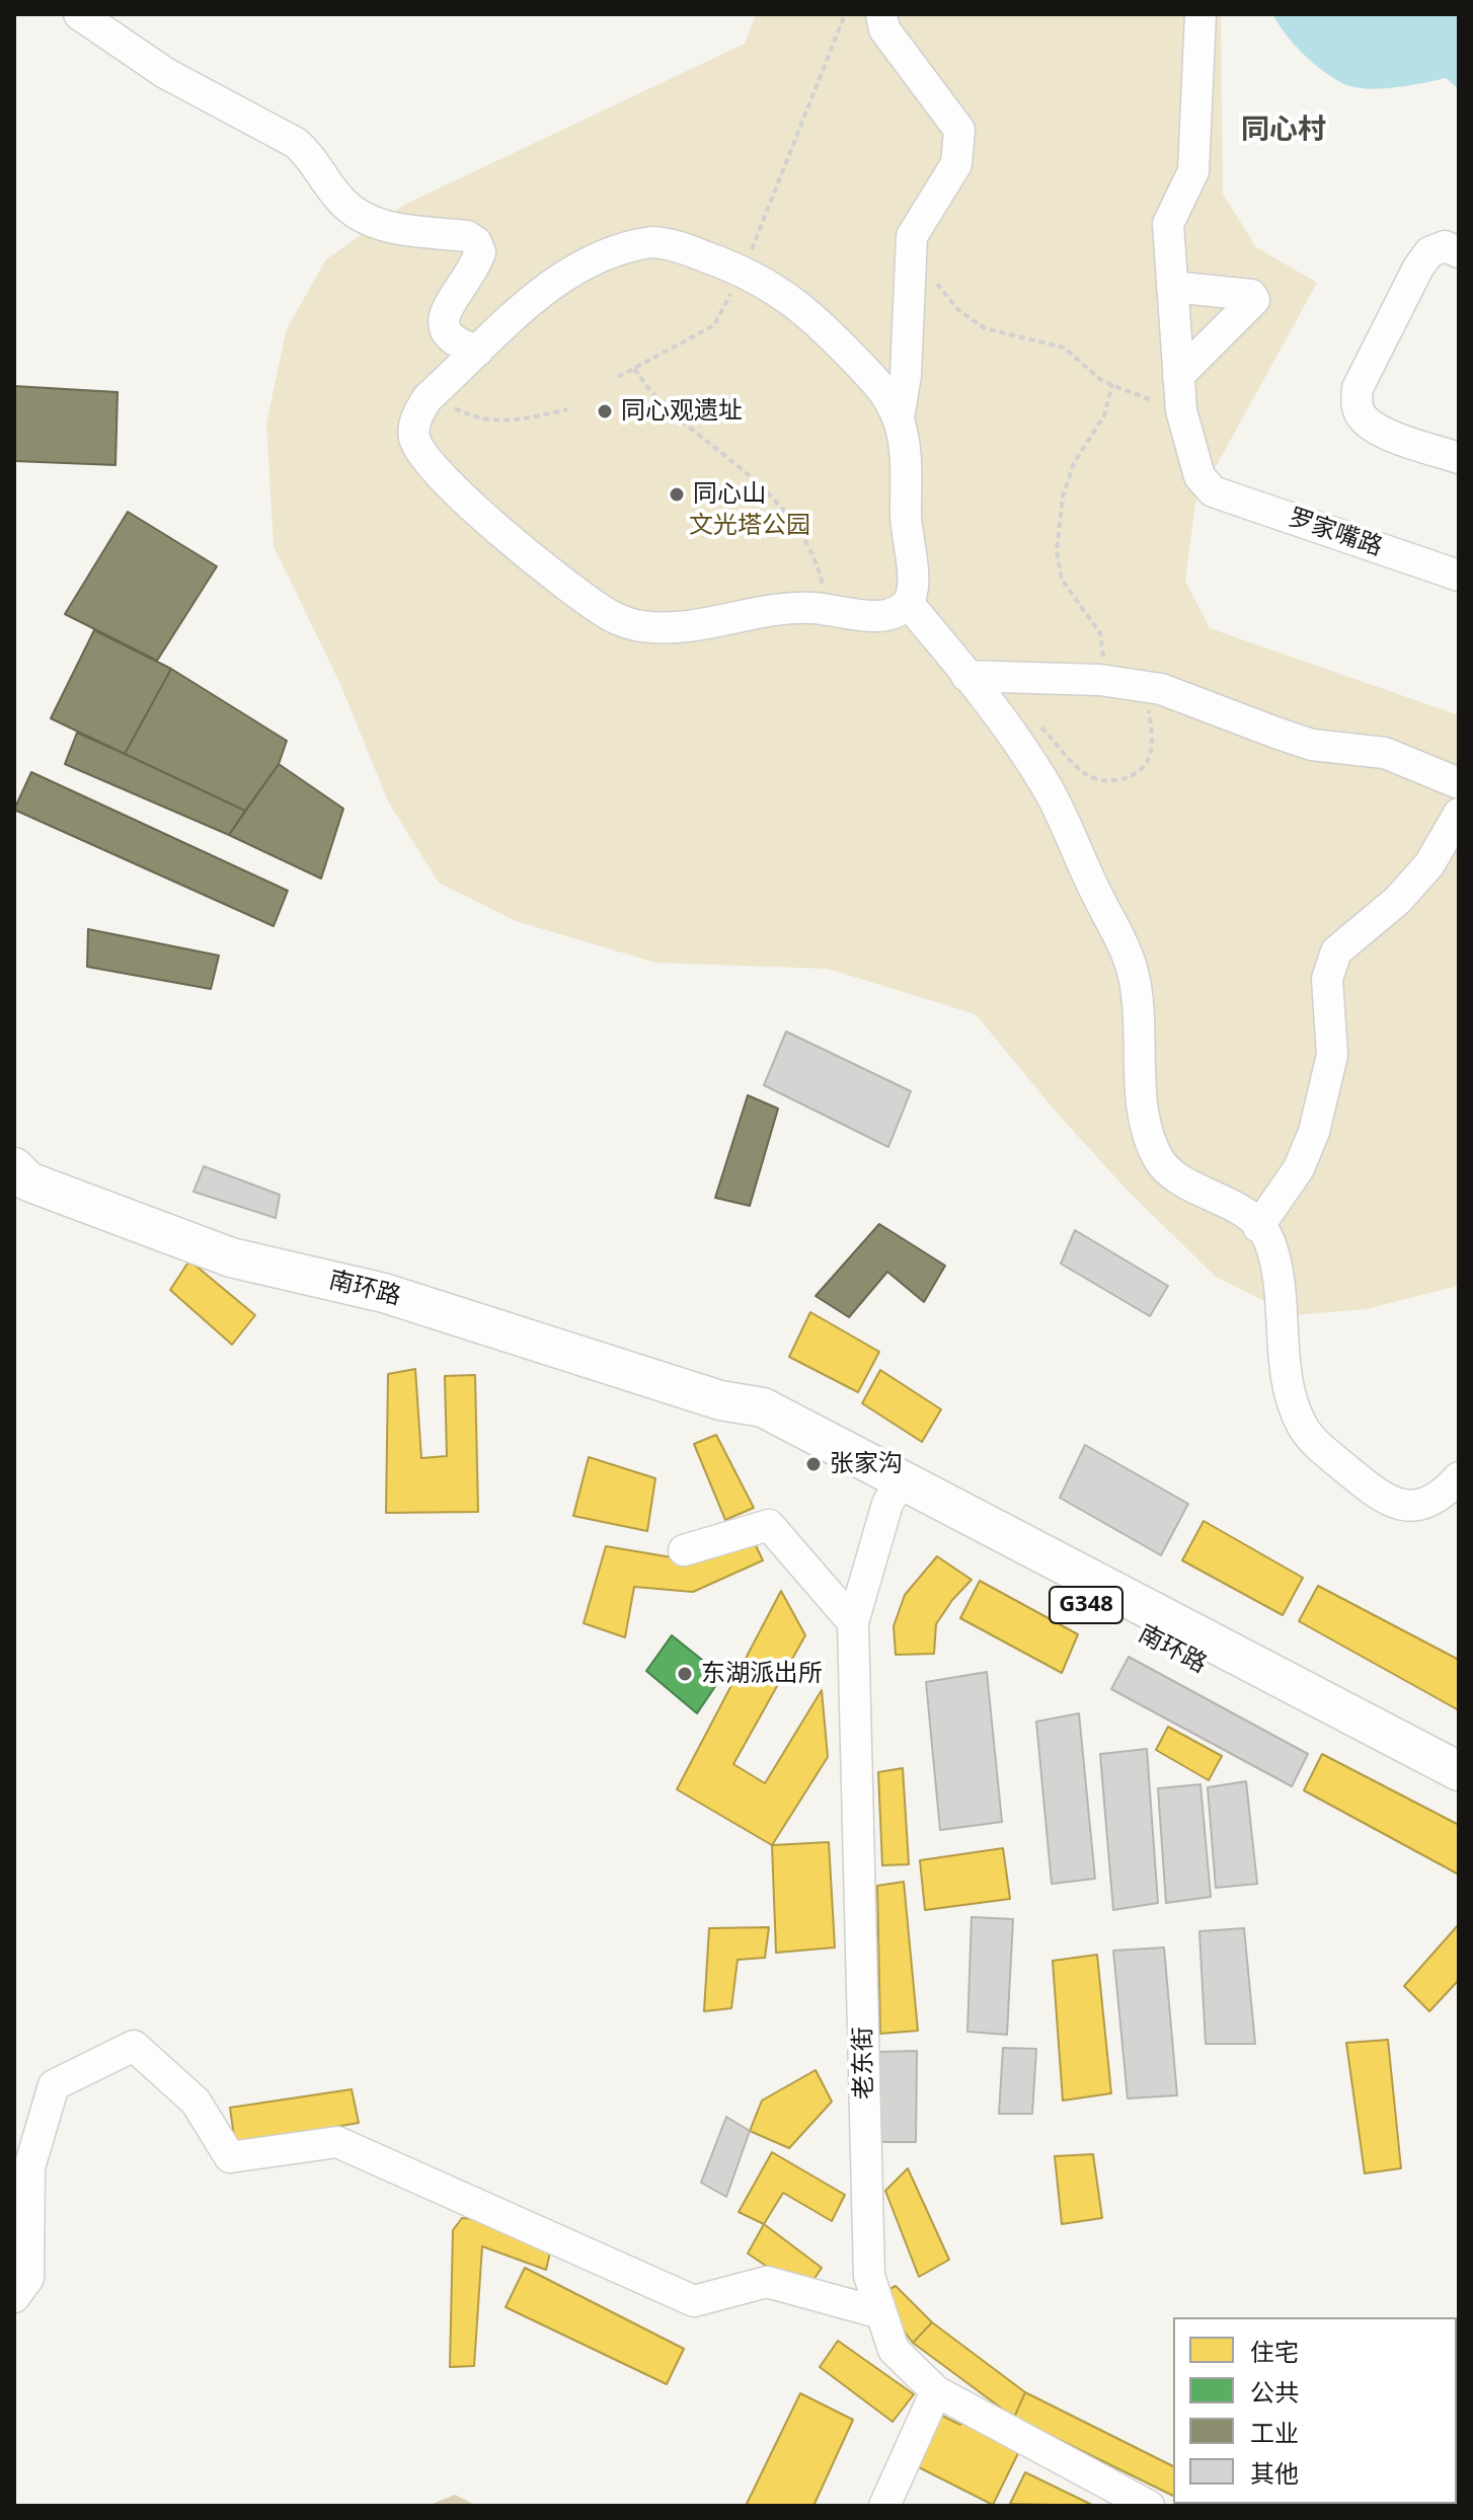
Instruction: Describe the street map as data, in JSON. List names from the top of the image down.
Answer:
{
  "streets": {
    "main road": ["南环路", "G348"],
    "street": ["罗家嘴路", "老东街"]
  },
  "crossings": [
    ["南环路", "老东街"]
  ],
  "districts": ["同心村"],
  "parks": ["文光塔公园"],
  "places": [
    "同心观遗址",
    "同心山",
    "张家沟",
    "东湖派出所"
  ],
  "legend": [
    "住宅",
    "公共",
    "工业",
    "其他"
  ]
}
